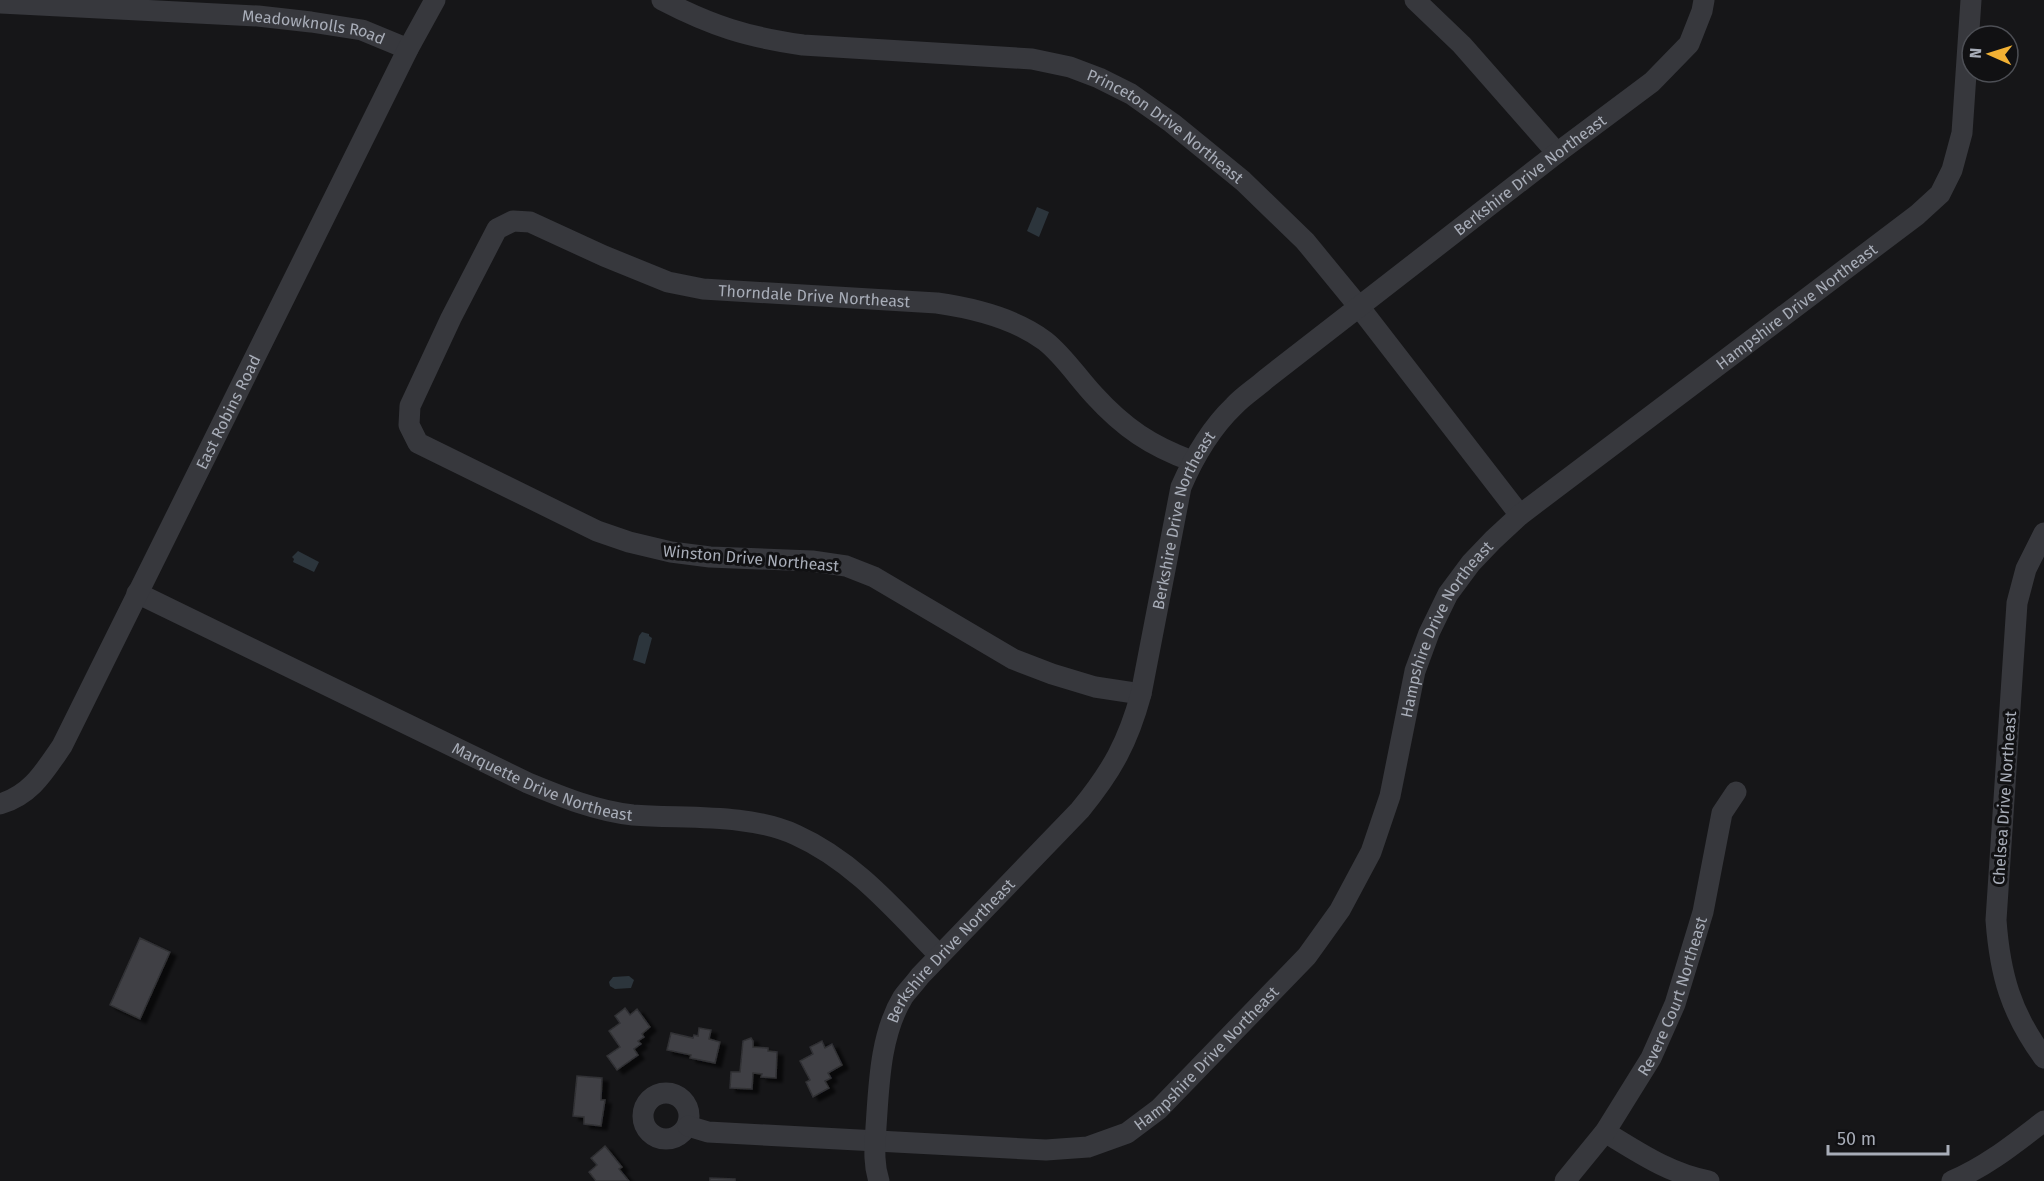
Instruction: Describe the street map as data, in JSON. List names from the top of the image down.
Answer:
{
  "streets": {
    "street": [
      "Meadowknolls Road",
      "Princeton Drive Northeast",
      "Berkshire Drive Northeast",
      "Thorndale Drive Northeast",
      "Hampshire Drive Northeast",
      "East Robins Road",
      "Winston Drive Northeast",
      "Marquette Drive Northeast",
      "Chelsea Drive Northeast",
      "Revere Court Northeast"
    ]
  },
  "crossings": [
    ["Meadowknolls Road", "East Robins Road"],
    ["Princeton Drive Northeast", "Berkshire Drive Northeast"],
    ["Princeton Drive Northeast", "Hampshire Drive Northeast"],
    ["Berkshire Drive Northeast", "Thorndale Drive Northeast"],
    ["Berkshire Drive Northeast", "Hampshire Drive Northeast"],
    ["Berkshire Drive Northeast", "Winston Drive Northeast"],
    ["Berkshire Drive Northeast", "Marquette Drive Northeast"],
    ["Thorndale Drive Northeast", "Winston Drive Northeast"],
    ["East Robins Road", "Marquette Drive Northeast"]
  ],
  "scale_bar": "50 m",
  "north": "left"
}
